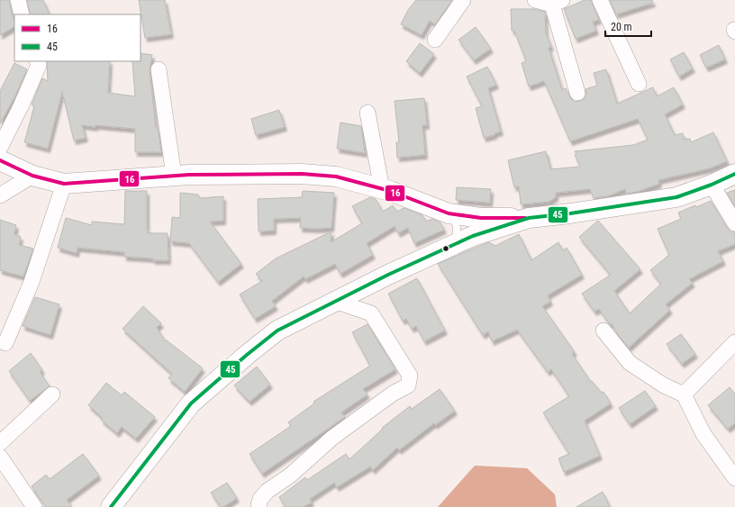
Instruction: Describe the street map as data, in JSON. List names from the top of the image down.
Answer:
{
  "lines": ["transit line 16", "transit line 45"],
  "legend": ["16", "45"],
  "scale_bar": "20 m"
}
